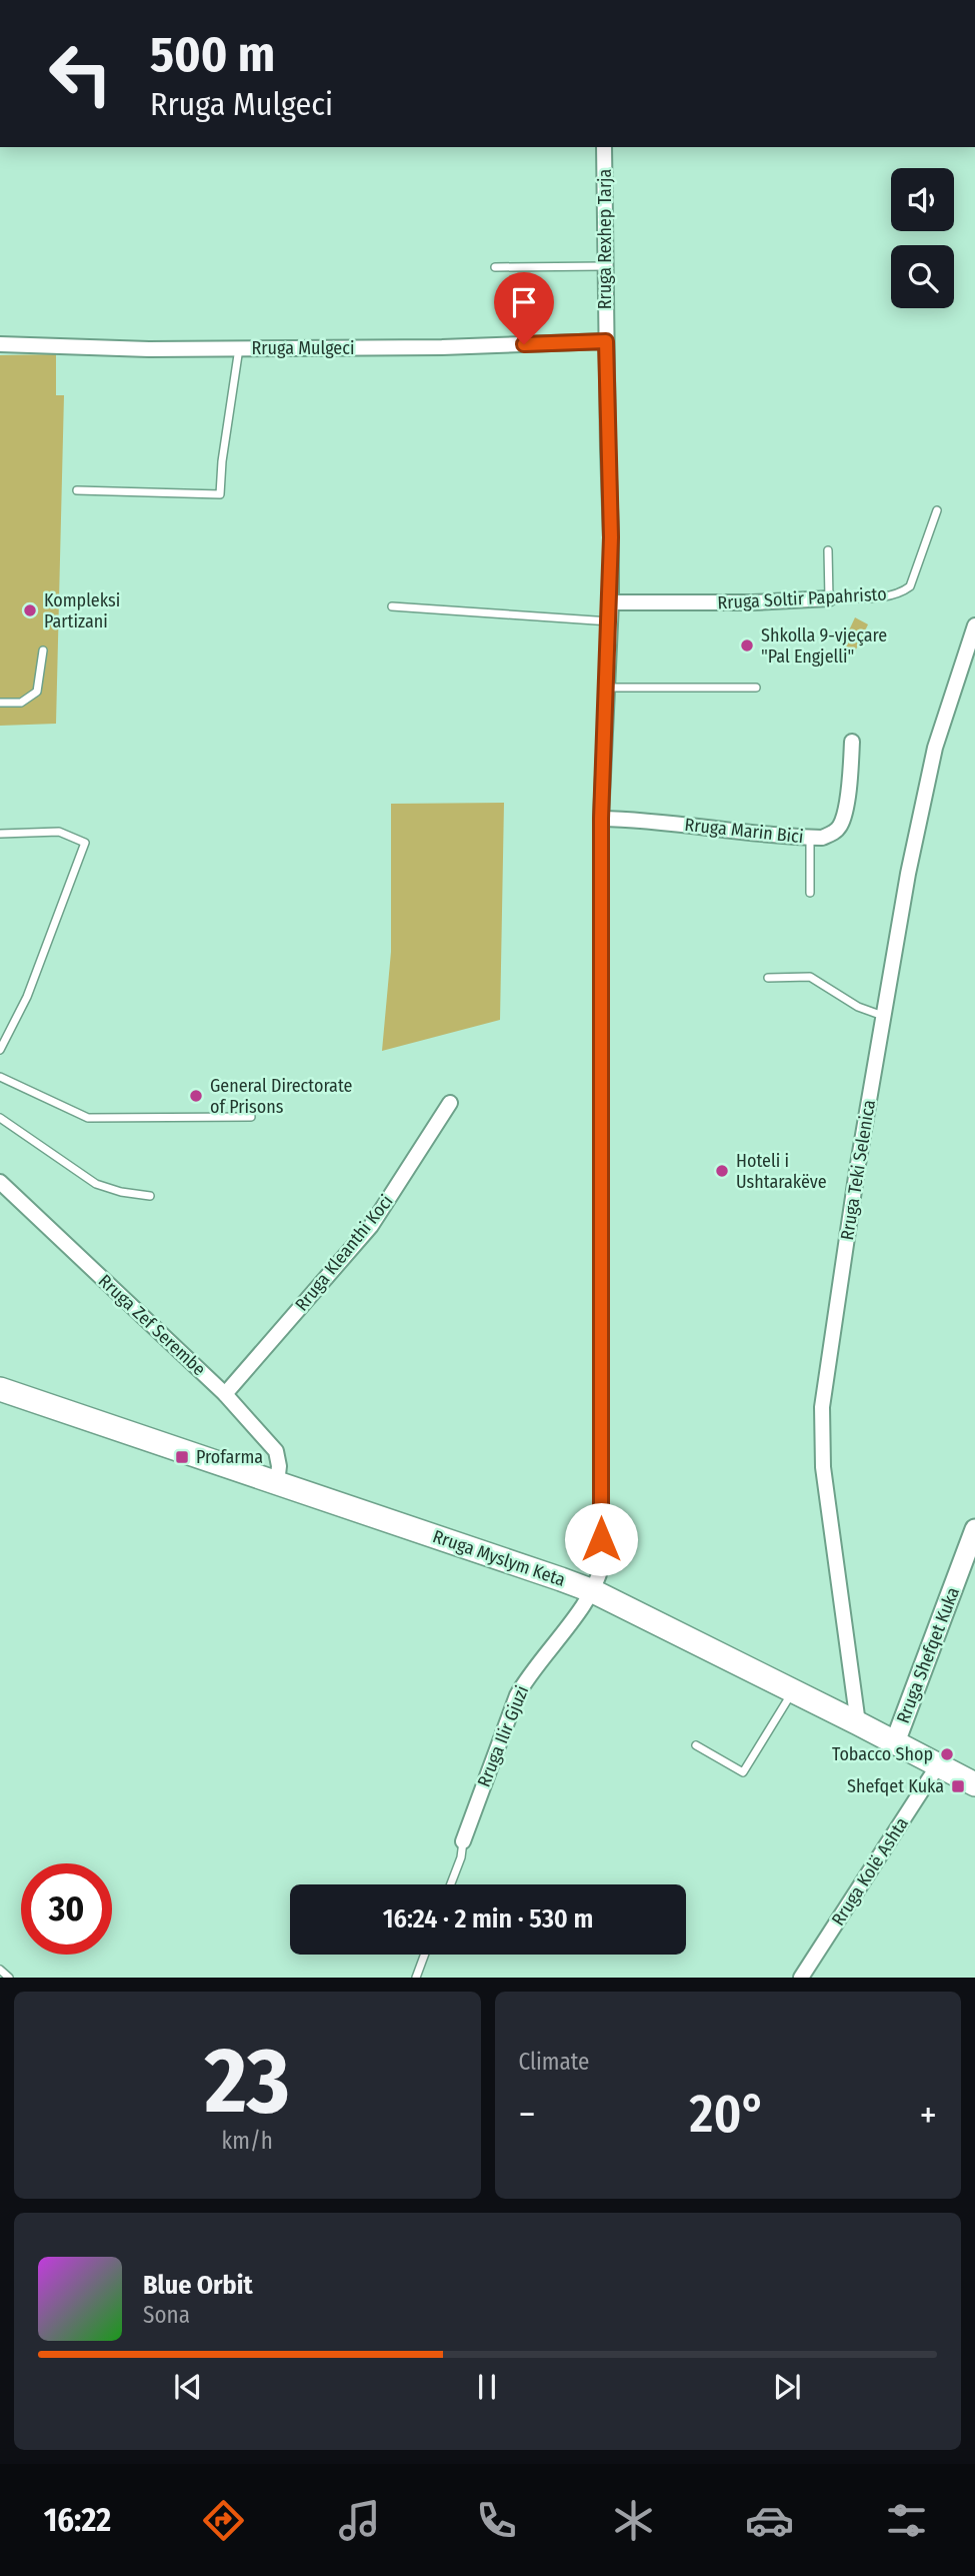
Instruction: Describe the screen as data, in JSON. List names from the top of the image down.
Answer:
{
  "streets": {
    "main road": ["Rruga Myslym Keta"],
    "street": [
      "Rruga Rexhep Tarja",
      "Rruga Mulgeci",
      "Rruga Soltir Papahristo",
      "Rruga Marin Bici",
      "Rruga Teki Selenica",
      "Rruga Kleanthi Koci",
      "Rruga Zef Serembe",
      "Rruga Shefqet Kuka",
      "Rruga Ilir Gjuzi",
      "Rruga Kolë Ashta"
    ]
  },
  "crossings": [
    ["Rruga Rexhep Tarja", "Rruga Mulgeci"],
    ["Rruga Rexhep Tarja", "Rruga Soltir Papahristo"],
    ["Rruga Rexhep Tarja", "Rruga Marin Bici"],
    ["Rruga Rexhep Tarja", "Rruga Myslym Keta"],
    ["Rruga Rexhep Tarja", "Rruga Ilir Gjuzi"],
    ["Rruga Teki Selenica", "Rruga Myslym Keta"],
    ["Rruga Kleanthi Koci", "Rruga Zef Serembe"],
    ["Rruga Zef Serembe", "Rruga Myslym Keta"],
    ["Rruga Myslym Keta", "Rruga Shefqet Kuka"],
    ["Rruga Myslym Keta", "Rruga Ilir Gjuzi"],
    ["Rruga Myslym Keta", "Rruga Kolë Ashta"]
  ],
  "places": {
    "other": [
      "Kompleksi Partizani",
      "Shkolla 9-vjeçare \"Pal Engjelli\"",
      "General Directorate of Prisons",
      "Hoteli i Ushtarakëve",
      "Tobacco Shop"
    ],
    "transit": ["Profarma", "Shefqet Kuka"]
  },
  "page": {
    "turn": ["500 m", "Rruga Mulgeci"],
    "limit": "30",
    "trip": "16:24 · 2 min · 530 m",
    "tile": [
      ["23", "km/h"],
      "Climate"
    ],
    "heat": ["−", "20°", "+"],
    "song": ["Blue Orbit", "Sona"],
    "tabs": "16:22"
  }
}
